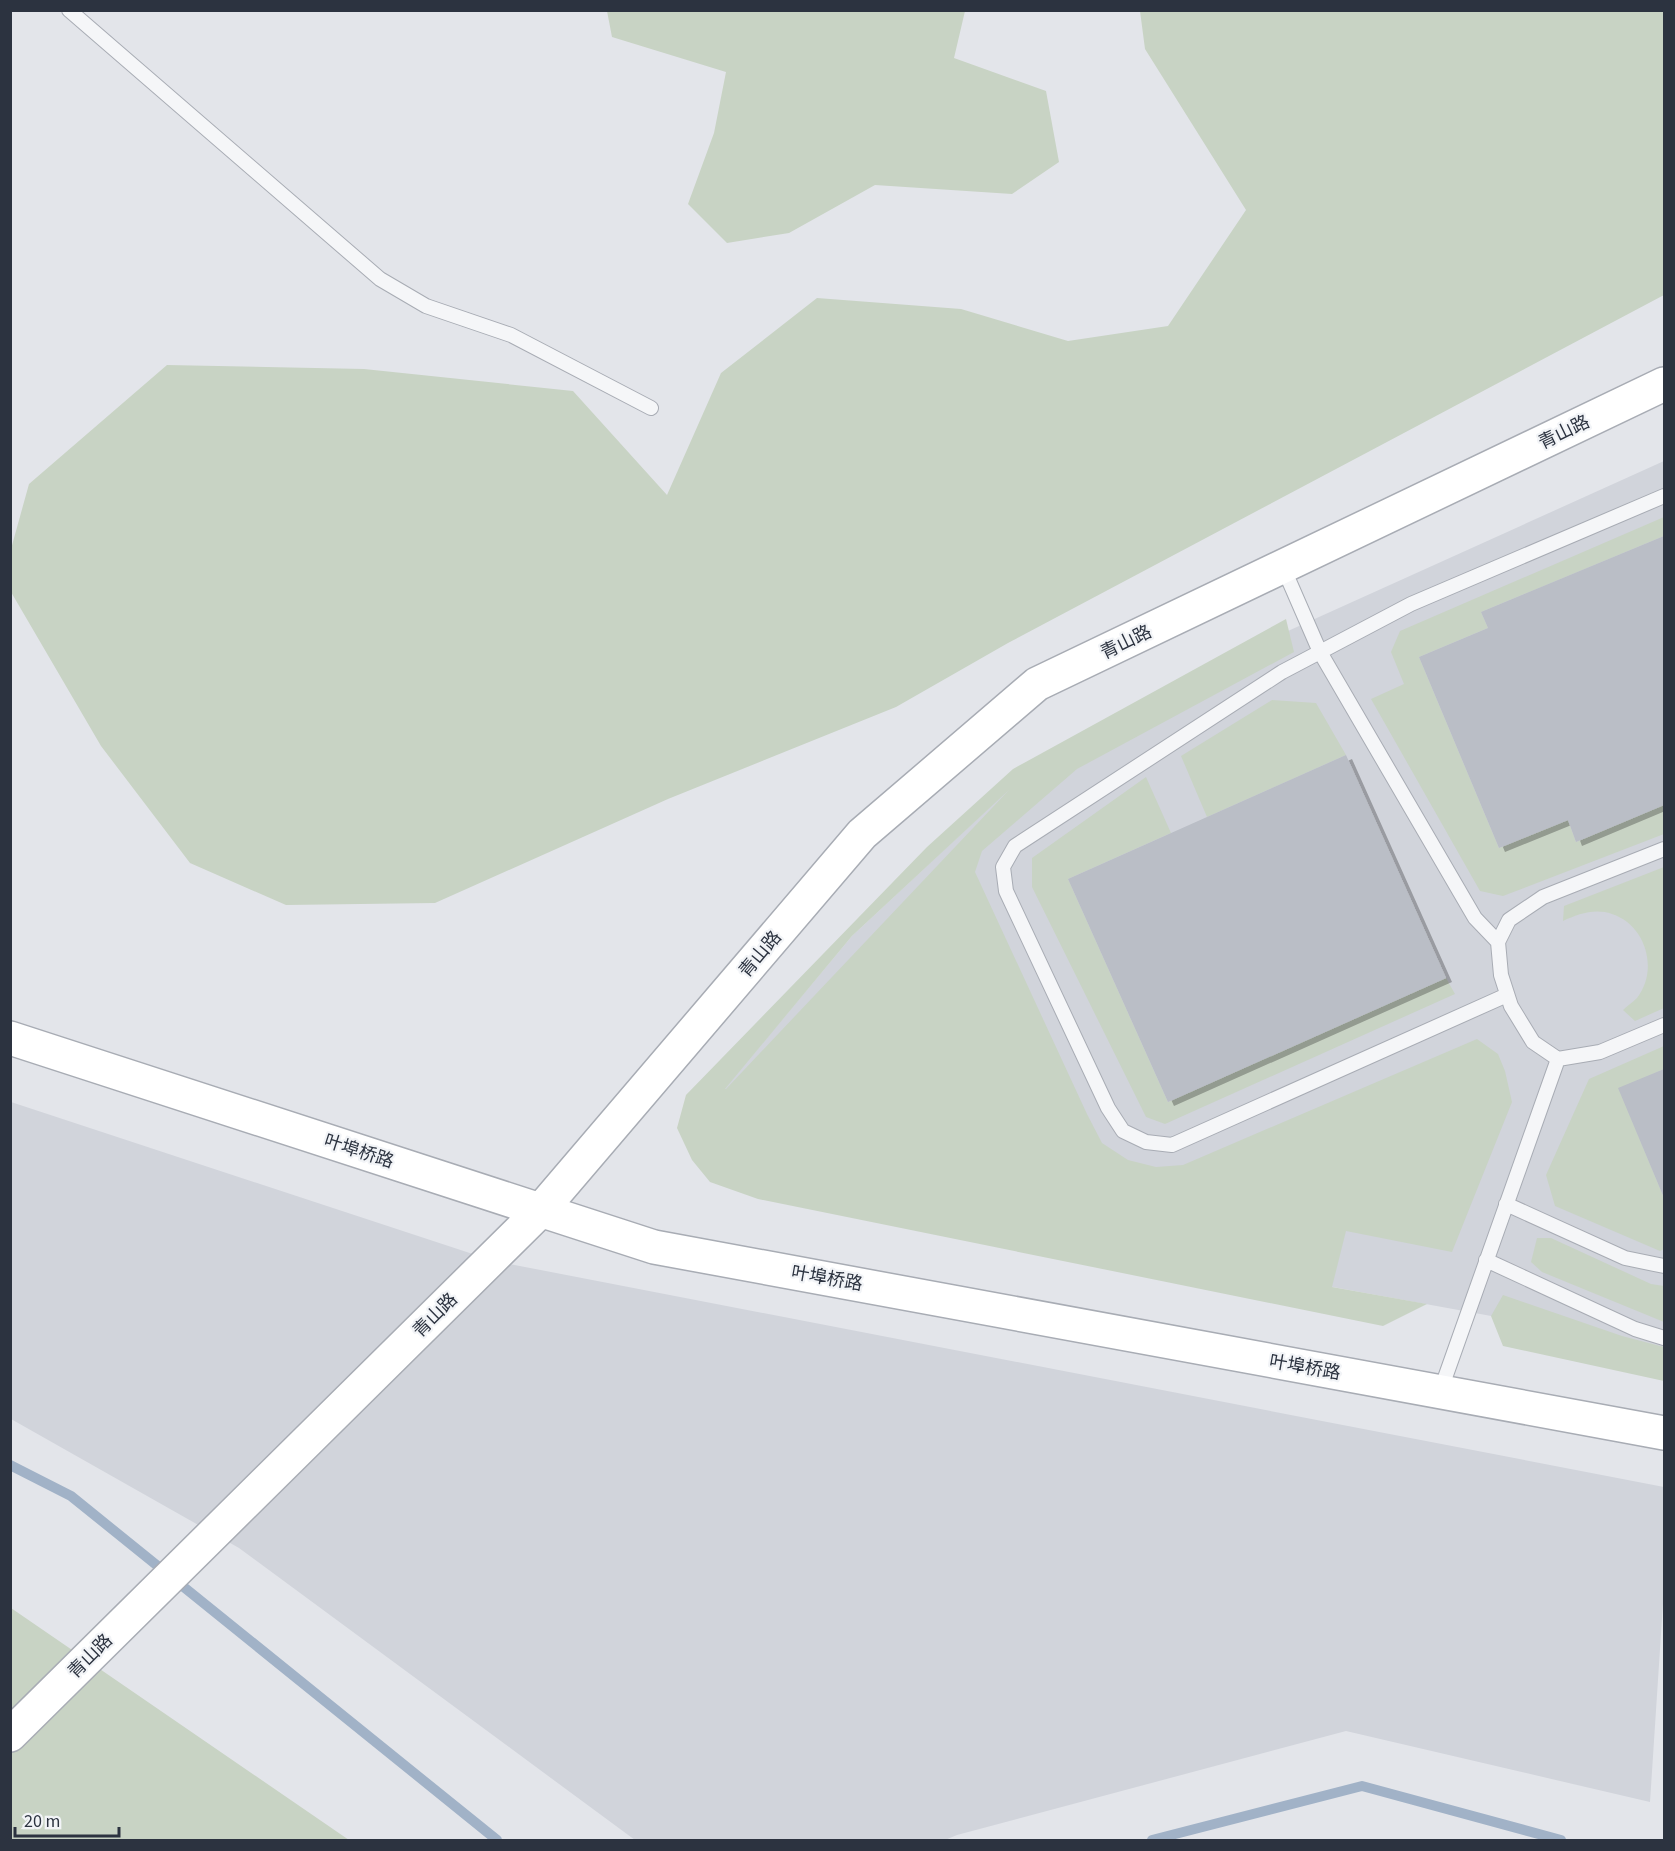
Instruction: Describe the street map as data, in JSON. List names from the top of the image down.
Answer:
{
  "streets": {
    "street": ["青山路", "叶埠桥路"]
  },
  "crossings": [
    ["青山路", "叶埠桥路"]
  ],
  "scale_bar": "20 m"
}
